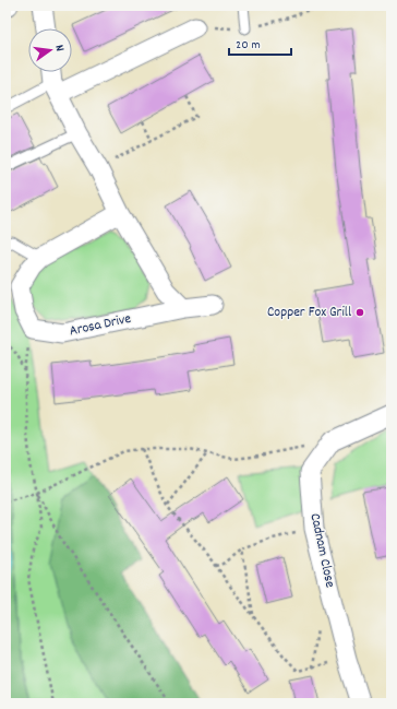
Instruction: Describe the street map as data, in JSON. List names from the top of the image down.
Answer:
{
  "streets": {
    "street": ["Arosa Drive", "Cadnam Close"]
  },
  "places": ["Copper Fox Grill"],
  "scale_bar": "20 m",
  "north": "right"
}
